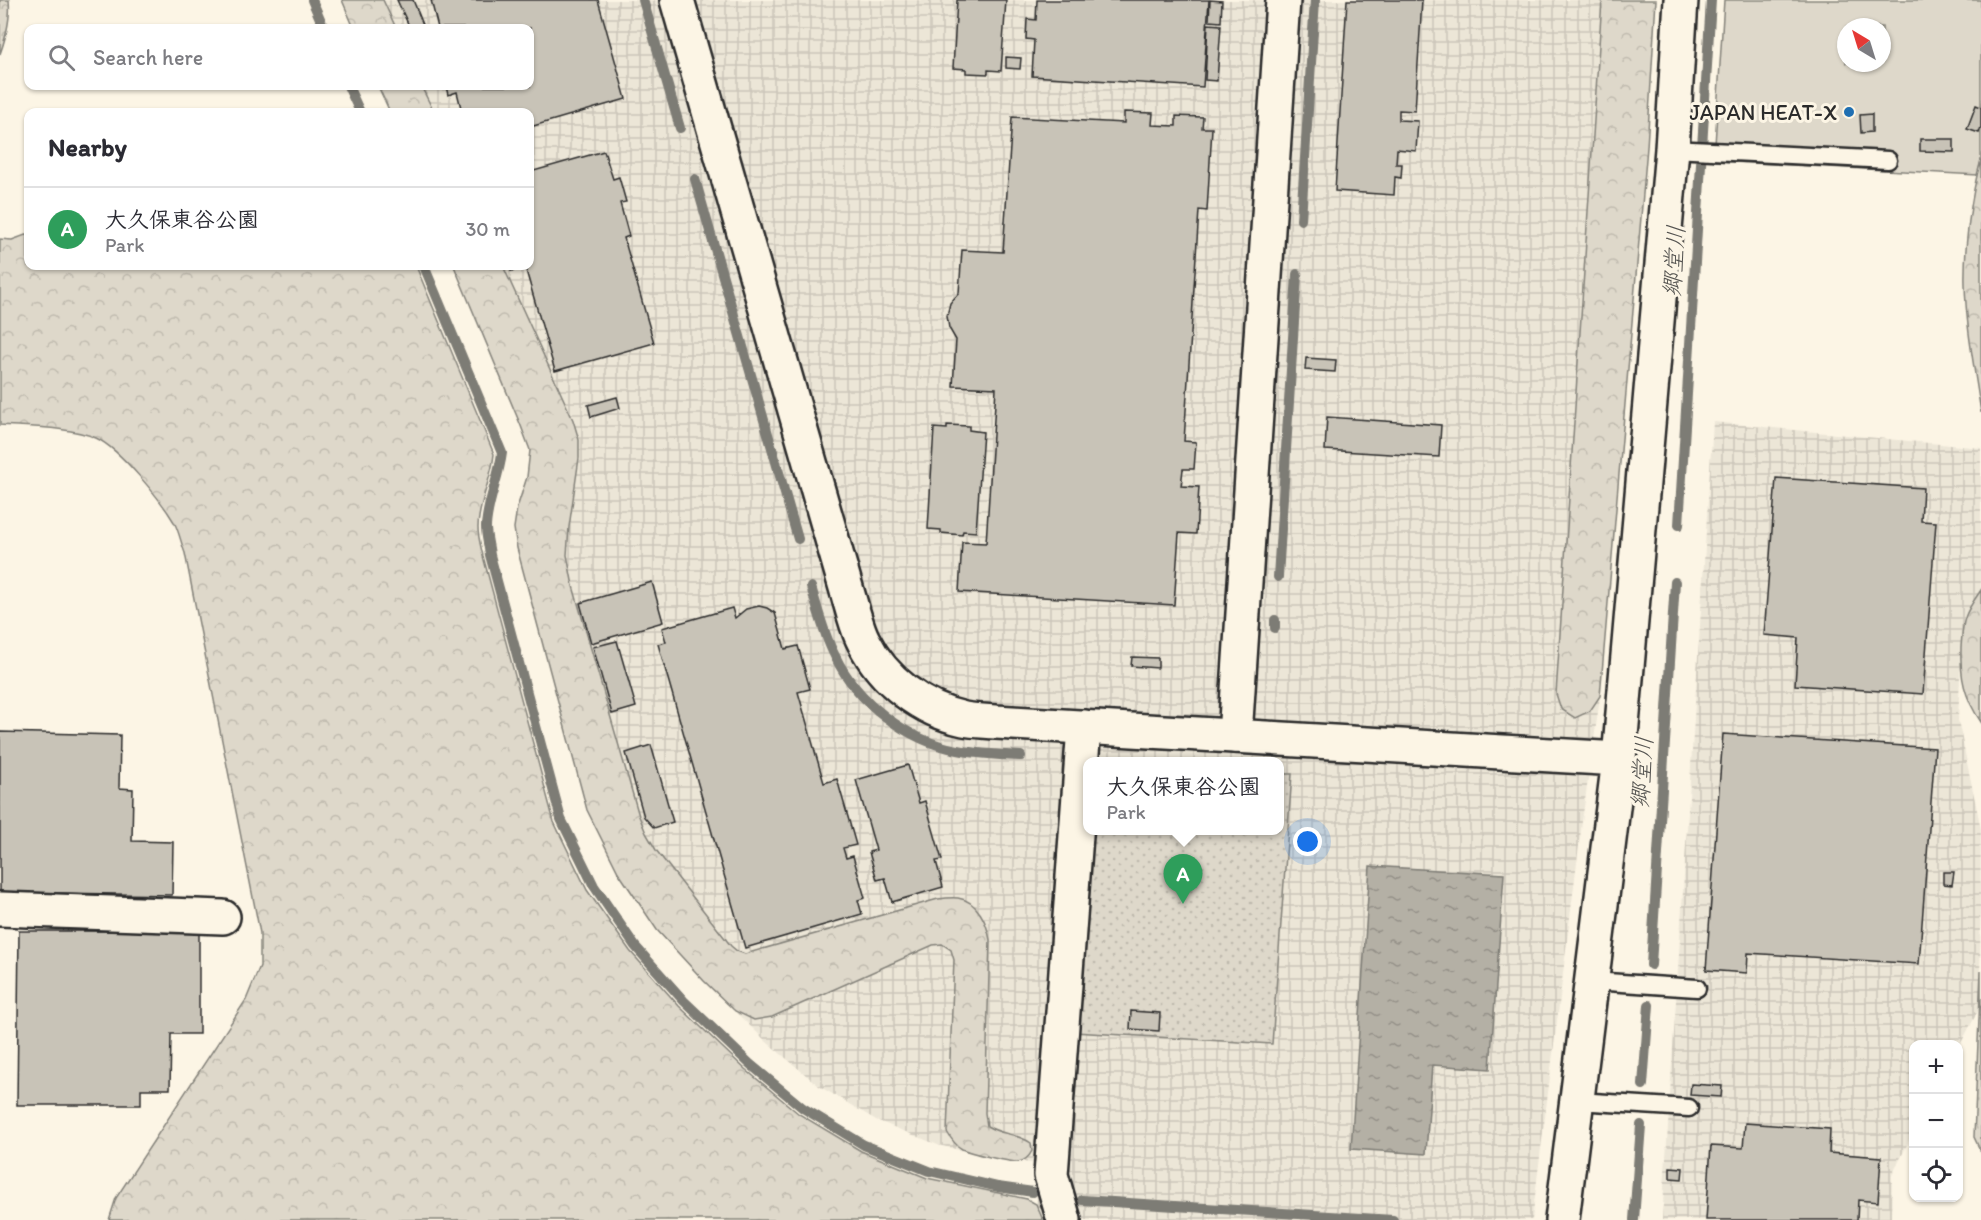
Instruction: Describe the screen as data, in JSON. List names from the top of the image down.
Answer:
{
  "water": ["郷堂川"],
  "places": ["JAPAN HEAT-X"],
  "north": "top left",
  "page": {
    "search": "Search here",
    "heading": "Nearby",
    "list": [
      {
        "mark": "A",
        "name": "大久保東谷公園",
        "note": "Park",
        "value": "30 m"
      }
    ],
    "popup": ["大久保東谷公園", "Park"],
    "pins": "A",
    "map_buttons": ["+", "−"]
  }
}
